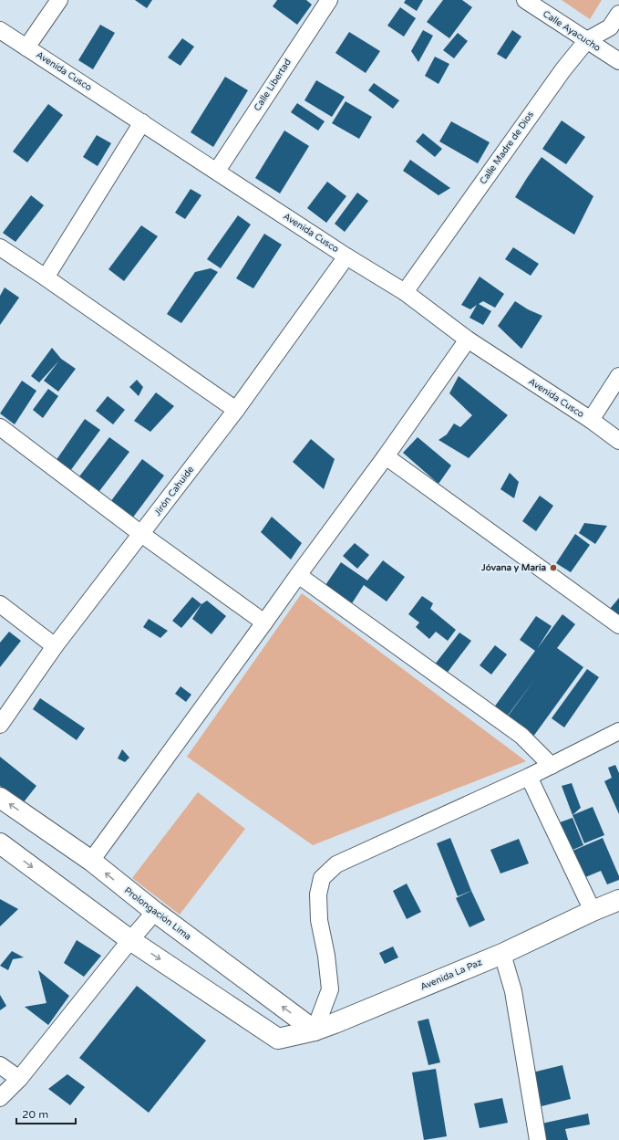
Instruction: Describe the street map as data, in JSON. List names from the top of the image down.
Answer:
{
  "streets": {
    "street": [
      "Calle Ayacucho",
      "Avenida Cusco",
      "Calle Libertad",
      "Calle Madre de Dios",
      "Jirón Cahuide",
      "Prolongación Lima",
      "Avenida La Paz"
    ]
  },
  "crossings": [
    ["Calle Ayacucho", "Calle Madre de Dios"],
    ["Avenida Cusco", "Calle Libertad"],
    ["Avenida Cusco", "Calle Madre de Dios"],
    ["Avenida Cusco", "Jirón Cahuide"],
    ["Prolongación Lima", "Avenida La Paz"]
  ],
  "one_way": ["Avenida La Paz"],
  "places": ["Jóvana y Maria"],
  "scale_bar": "20 m"
}
